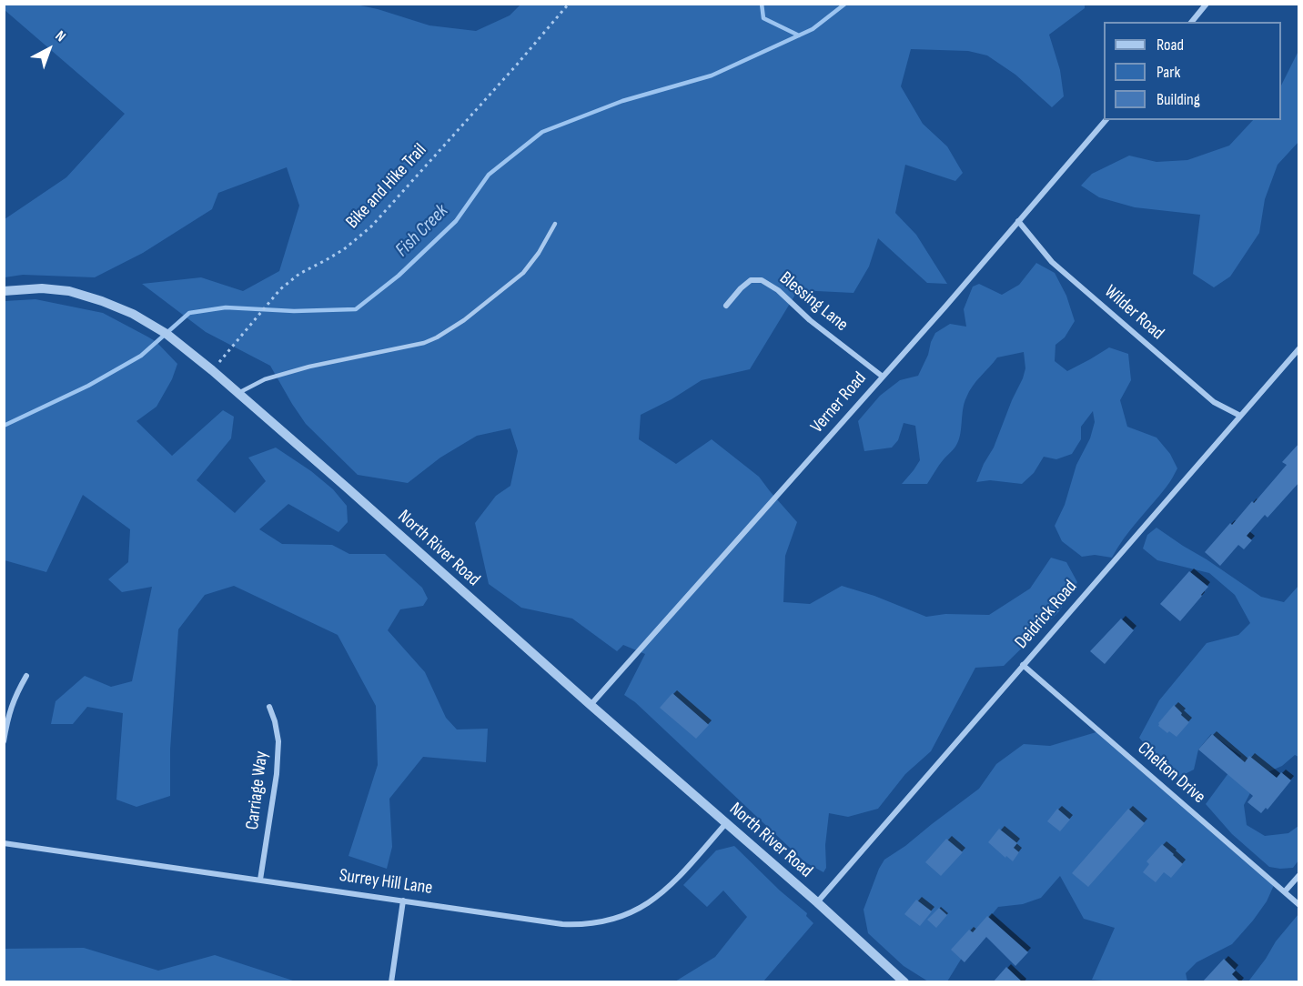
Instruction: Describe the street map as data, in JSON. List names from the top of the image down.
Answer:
{
  "streets": {
    "street": [
      "Blessing Lane",
      "Wilder Road",
      "Verner Road",
      "North River Road",
      "Deidrick Road",
      "Chelton Drive",
      "Carriage Way",
      "Surrey Hill Lane"
    ],
    "path": ["Bike and Hike Trail"]
  },
  "crossings": [
    ["Bike and Hike Trail", "North River Road"],
    ["Blessing Lane", "Verner Road"],
    ["Wilder Road", "Verner Road"],
    ["Wilder Road", "Deidrick Road"],
    ["Verner Road", "North River Road"],
    ["North River Road", "Deidrick Road"],
    ["North River Road", "Surrey Hill Lane"],
    ["Deidrick Road", "Chelton Drive"],
    ["Carriage Way", "Surrey Hill Lane"]
  ],
  "water": ["Fish Creek"],
  "legend": ["Road", "Park", "Building"],
  "north": "top right"
}
